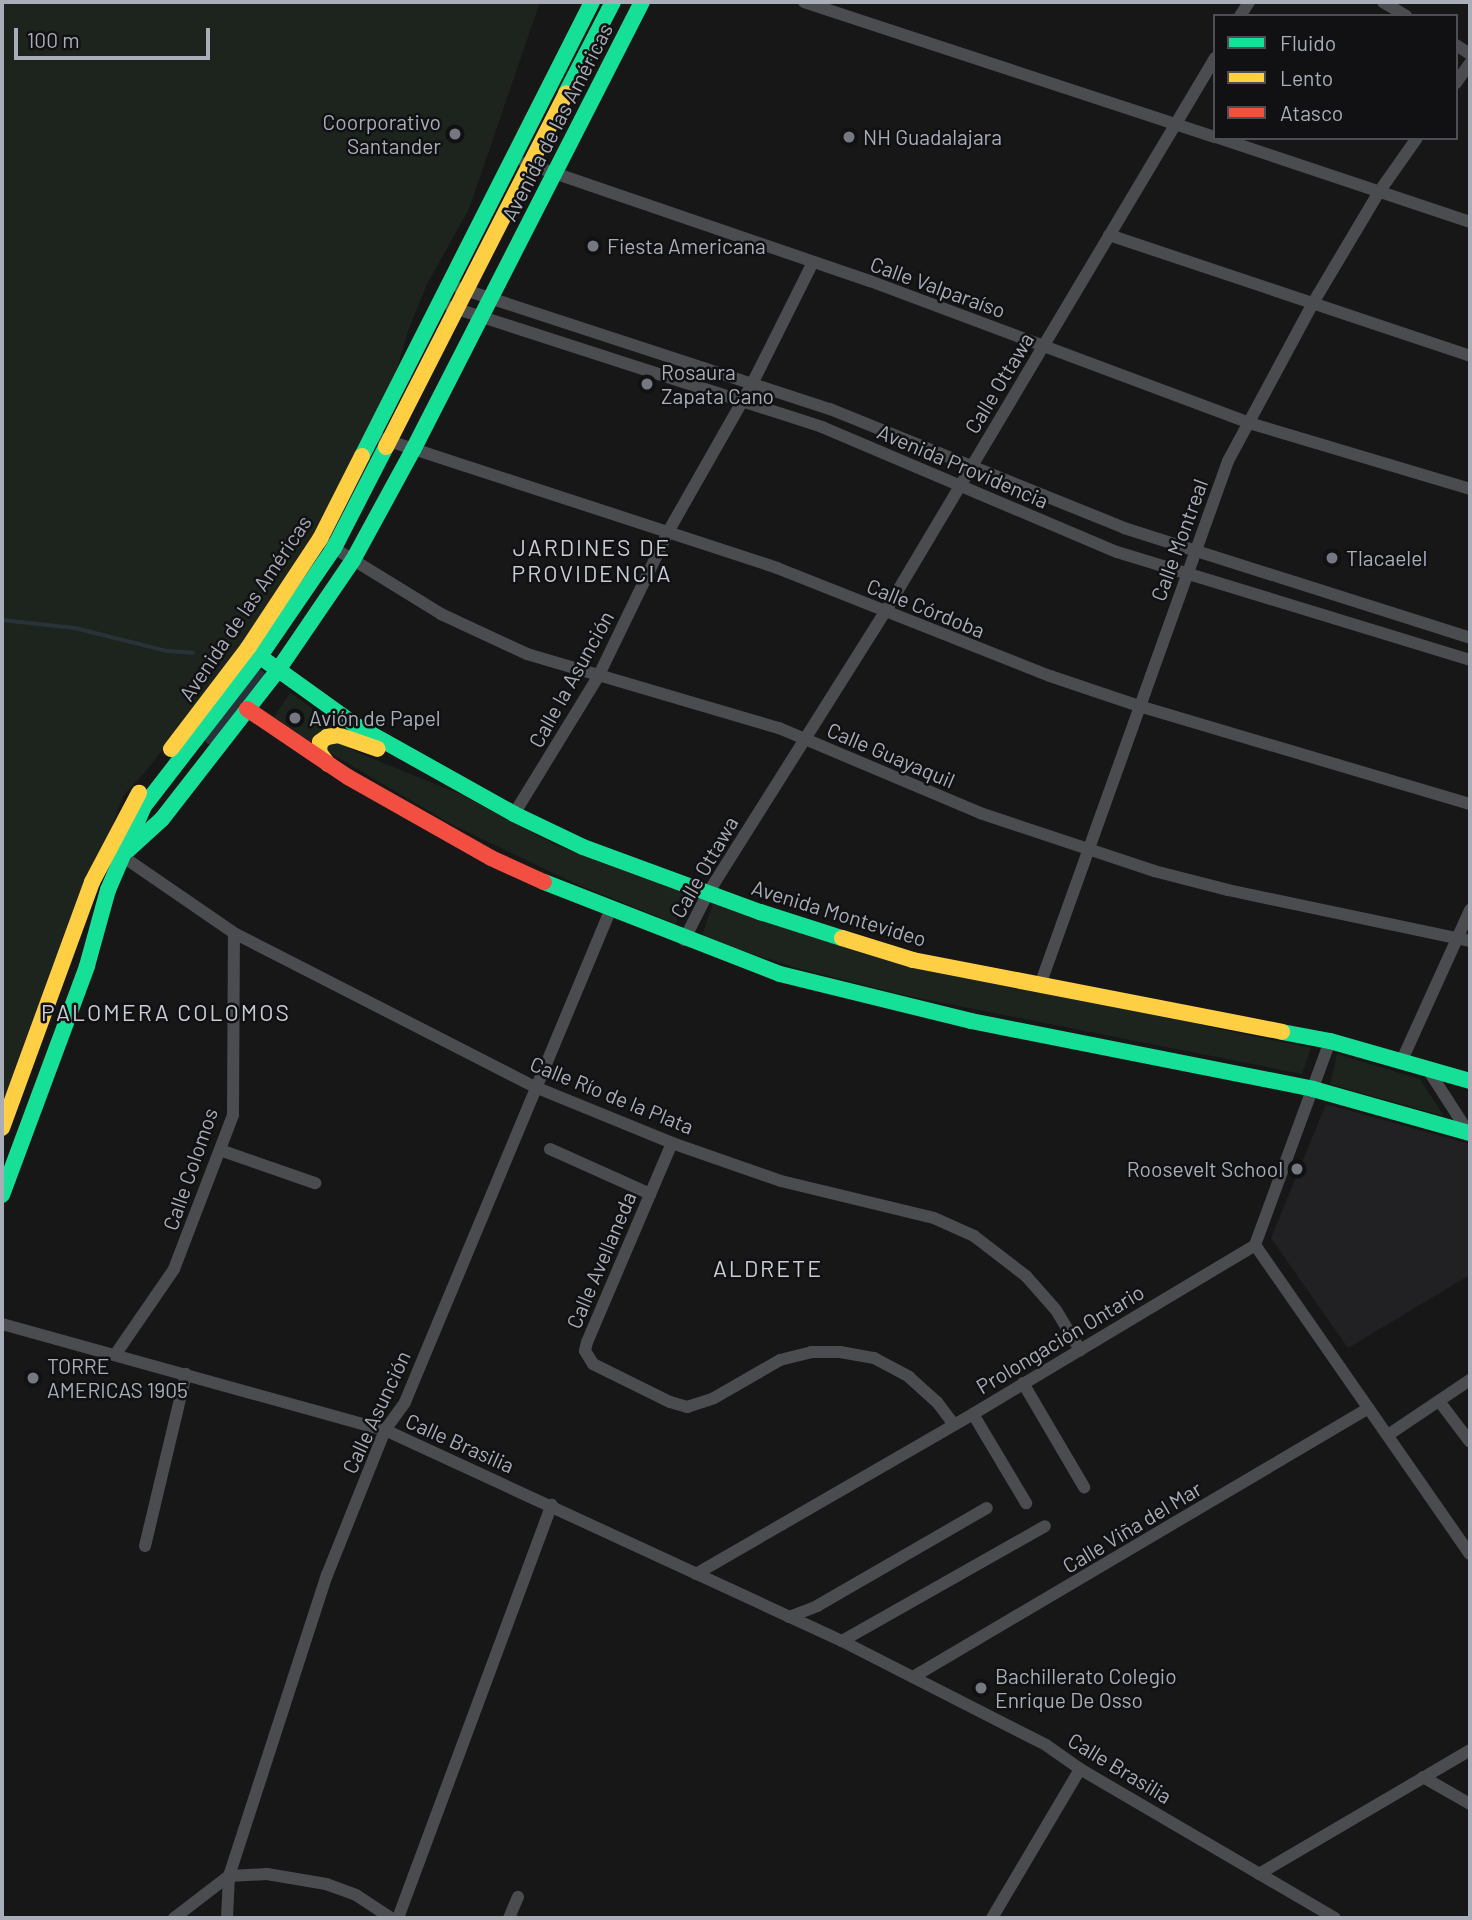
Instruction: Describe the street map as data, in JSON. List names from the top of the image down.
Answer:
{
  "streets": {
    "main road": ["Avenida de las Américas", "Avenida Montevideo"],
    "street": [
      "Calle Valparaíso",
      "Calle Ottawa",
      "Avenida Providencia",
      "Calle Montreal",
      "Calle Córdoba",
      "Calle la Asunción",
      "Calle Guayaquil",
      "Calle Río de la Plata",
      "Calle Colomos",
      "Calle Avellaneda",
      "Prolongación Ontario",
      "Calle Asunción",
      "Calle Brasilia",
      "Calle Viña del Mar"
    ]
  },
  "crossings": [
    ["Avenida de las Américas", "Calle Valparaíso"],
    ["Avenida de las Américas", "Avenida Providencia"],
    ["Avenida de las Américas", "Calle Córdoba"],
    ["Avenida de las Américas", "Calle Guayaquil"],
    ["Avenida de las Américas", "Avenida Montevideo"],
    ["Avenida de las Américas", "Calle Río de la Plata"],
    ["Calle Valparaíso", "Calle Ottawa"],
    ["Calle Valparaíso", "Calle Montreal"],
    ["Calle Valparaíso", "Calle la Asunción"],
    ["Calle Ottawa", "Avenida Providencia"],
    ["Calle Ottawa", "Calle Córdoba"],
    ["Calle Ottawa", "Calle Guayaquil"],
    ["Calle Ottawa", "Avenida Montevideo"],
    ["Avenida Providencia", "Calle Montreal"],
    ["Avenida Providencia", "Calle la Asunción"],
    ["Calle Montreal", "Calle Córdoba"],
    ["Calle Montreal", "Calle Guayaquil"],
    ["Calle Montreal", "Avenida Montevideo"],
    ["Calle Córdoba", "Calle la Asunción"],
    ["Calle la Asunción", "Calle Guayaquil"],
    ["Calle la Asunción", "Avenida Montevideo"],
    ["Calle Río de la Plata", "Calle Colomos"],
    ["Calle Río de la Plata", "Calle Avellaneda"],
    ["Calle Río de la Plata", "Prolongación Ontario"],
    ["Calle Río de la Plata", "Calle Asunción"],
    ["Calle Colomos", "Calle Brasilia"],
    ["Calle Avellaneda", "Prolongación Ontario"],
    ["Prolongación Ontario", "Calle Brasilia"],
    ["Calle Asunción", "Calle Brasilia"],
    ["Calle Brasilia", "Calle Viña del Mar"]
  ],
  "districts": ["JARDINES DE PROVIDENCIA", "PALOMERA COLOMOS", "ALDRETE"],
  "places": [
    "Coorporativo Santander",
    "NH Guadalajara",
    "Fiesta Americana",
    "Rosaura Zapata Cano",
    "Tlacaelel",
    "Avión de Papel",
    "Roosevelt School",
    "TORRE AMERICAS 1905",
    "Bachillerato Colegio Enrique De Osso"
  ],
  "legend": ["Fluido", "Lento", "Atasco"],
  "scale_bar": "100 m"
}
